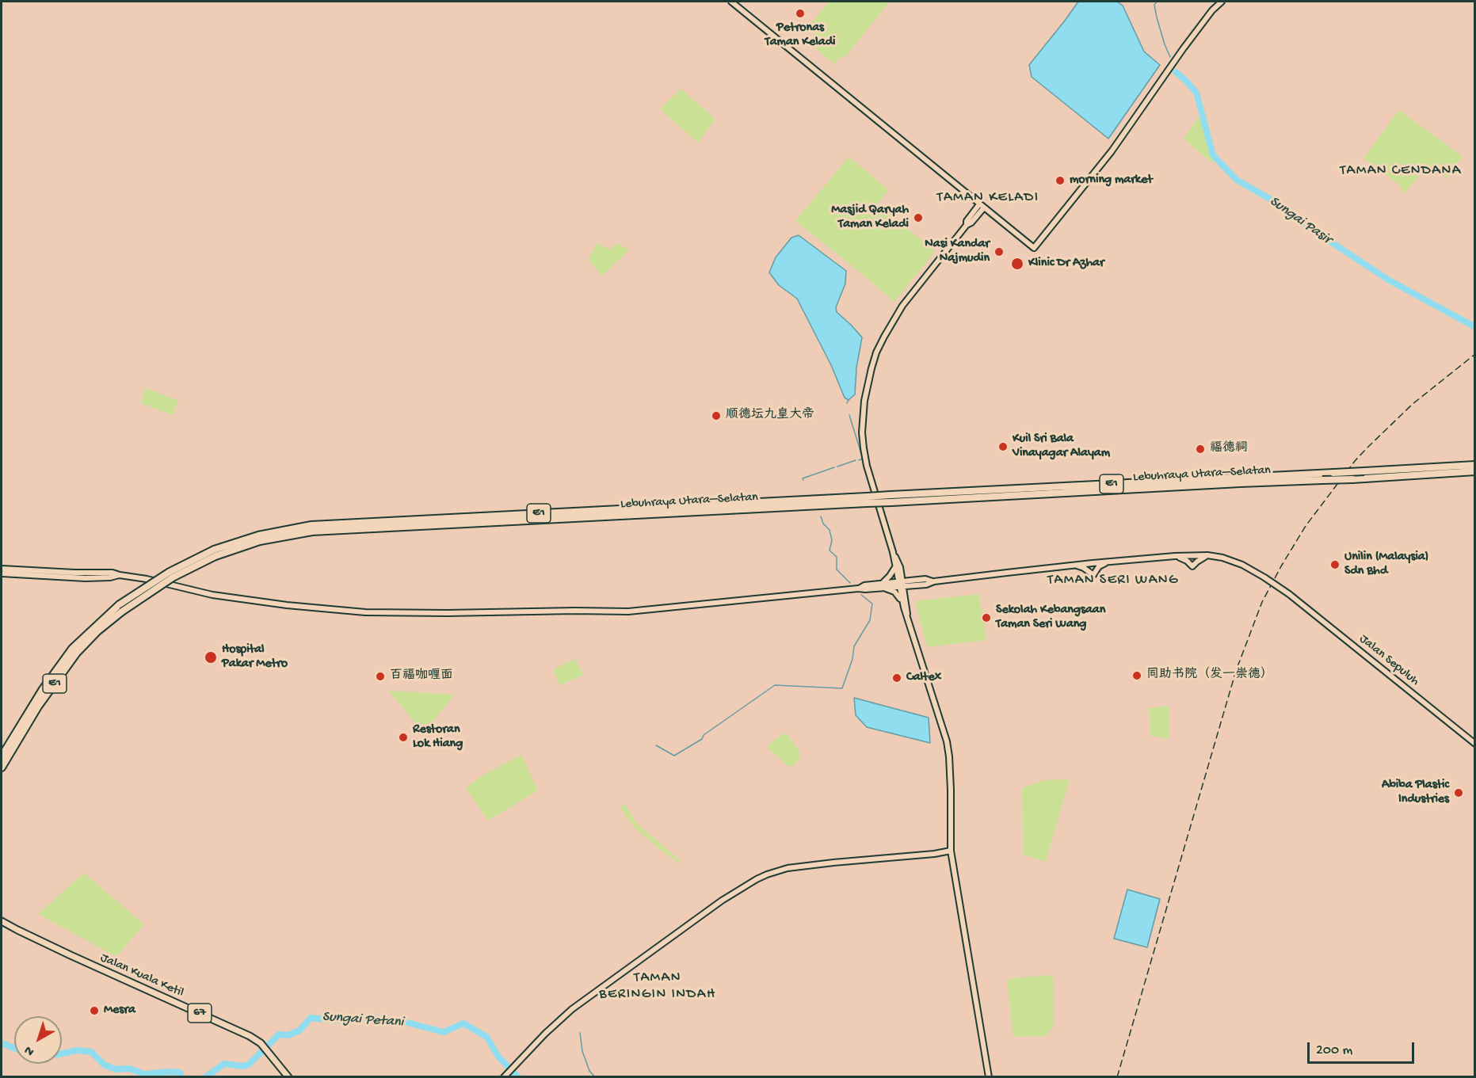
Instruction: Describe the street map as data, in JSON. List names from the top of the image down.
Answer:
{
  "streets": {
    "highway": ["Lebuhraya Utara–Selatan", "E1"],
    "main road": ["Jalan Kuala Ketil", "67"],
    "street": ["Jalan Sepuluh"]
  },
  "districts": [
    "TAMAN CENDANA",
    "TAMAN KELADI",
    "TAMAN SERI WANG",
    "TAMAN BERINGIN INDAH"
  ],
  "water": ["Sungai Pasir", "Sungai Petani"],
  "places": [
    "Petronas Taman Keladi",
    "morning market",
    "Masjid Qaryah Taman Keladi",
    "Nasi Kandar Najmudin",
    "Klinic Dr Azhar",
    "顺德坛九皇大帝",
    "Kuil Sri Bala Vinayagar Alayam",
    "福德祠",
    "Unilin (Malaysia) Sdn Bhd",
    "Sekolah Kebangsaan Taman Seri Wang",
    "Hospital Pakar Metro",
    "同助书院（发一崇德）",
    "百福咖喱面",
    "Caltex",
    "Restoran Lok Hiang",
    "Abiba Plastic Industries",
    "Mesra"
  ],
  "scale_bar": "200 m",
  "north": "bottom left"
}
